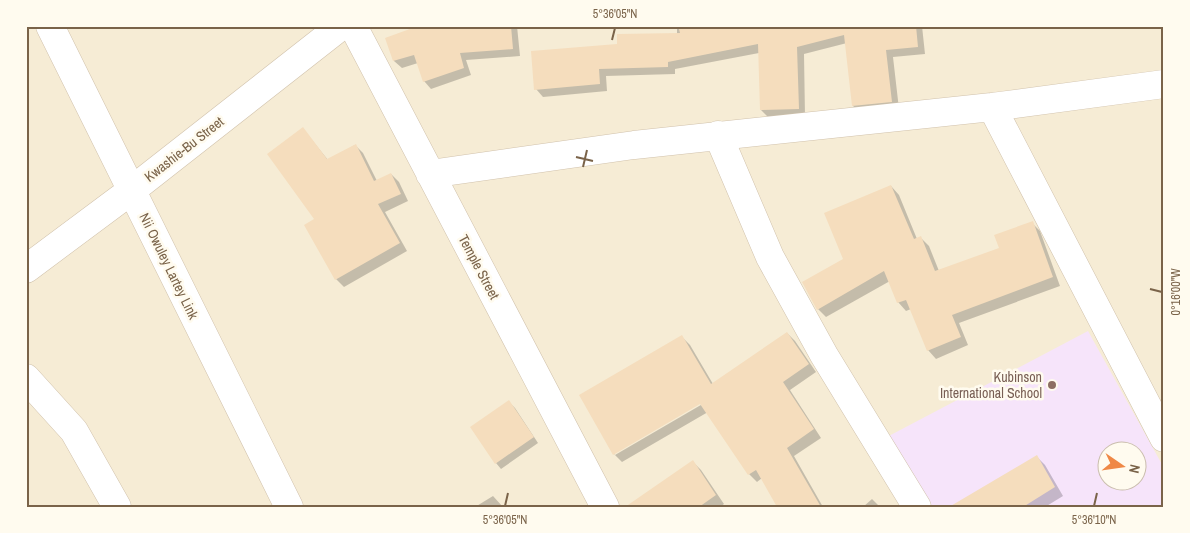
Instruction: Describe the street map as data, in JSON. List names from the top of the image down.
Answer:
{
  "streets": {
    "street": ["Kwashie-Bu Street", "Nii Owuley Lartey Link", "Temple Street"]
  },
  "crossings": [
    ["Kwashie-Bu Street", "Nii Owuley Lartey Link"]
  ],
  "places": ["Kubinson International School"],
  "north": "right",
  "coordinates": ["5°36'05\"N", "0°16'00\"W", "5°36'10\"N"]
}
